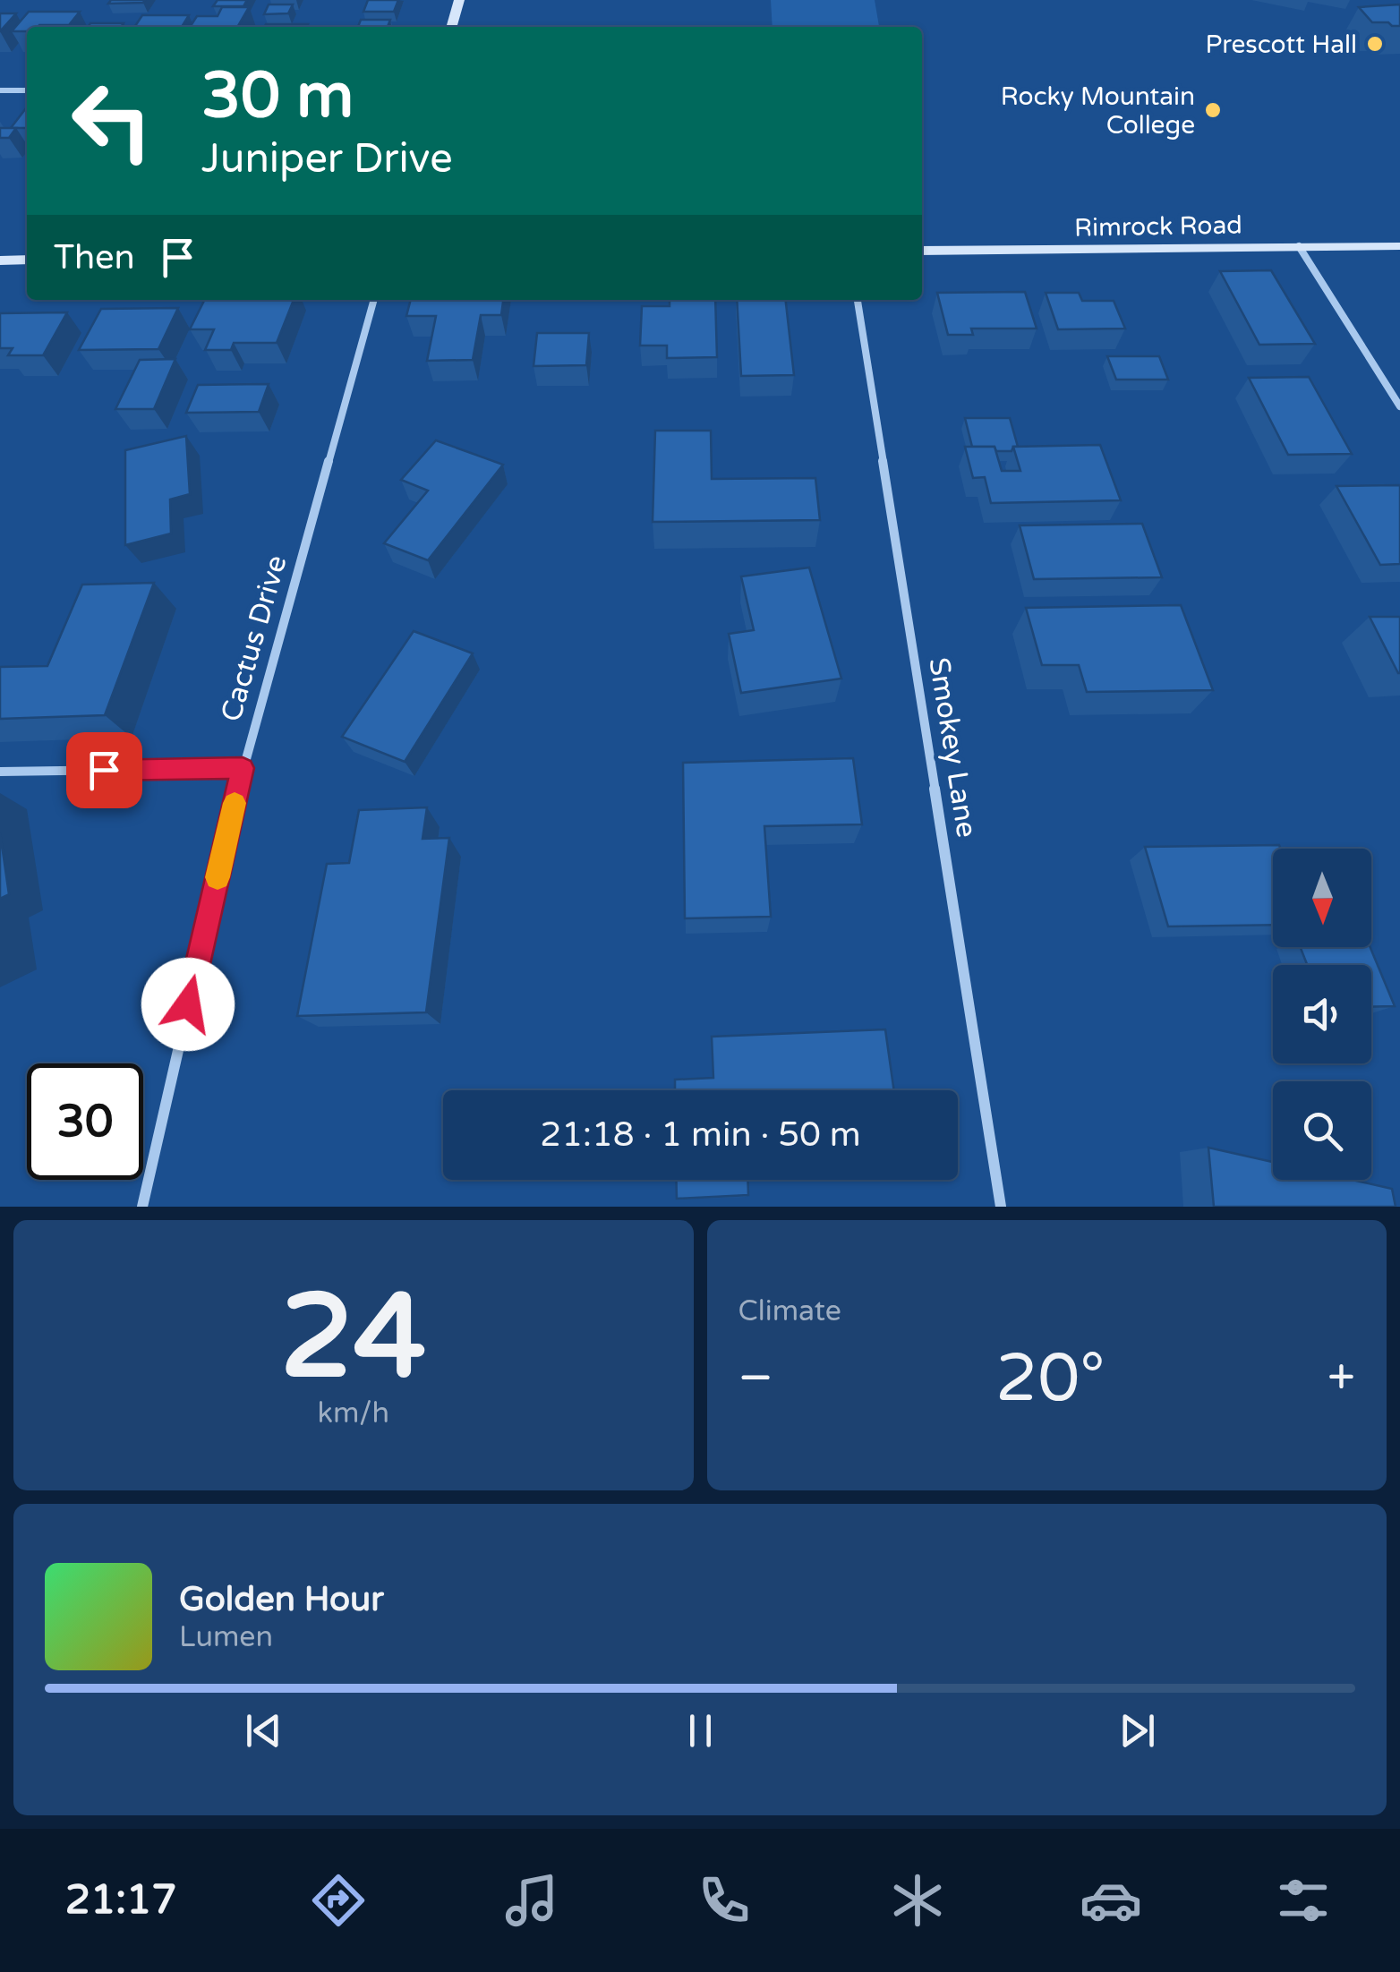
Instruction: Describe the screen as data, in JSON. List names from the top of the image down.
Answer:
{
  "streets": {
    "main road": ["Rimrock Road"],
    "street": ["Cactus Drive", "Smokey Lane"]
  },
  "places": ["Prescott Hall", "Rocky Mountain College"],
  "north": "bottom",
  "page": {
    "turn": ["30 m", "Juniper Drive"],
    "then": "Then",
    "limit": "30",
    "trip": "21:18 · 1 min · 50 m",
    "tile": [
      ["24", "km/h"],
      "Climate"
    ],
    "heat": ["−", "20°", "+"],
    "song": ["Golden Hour", "Lumen"],
    "tabs": "21:17"
  }
}
